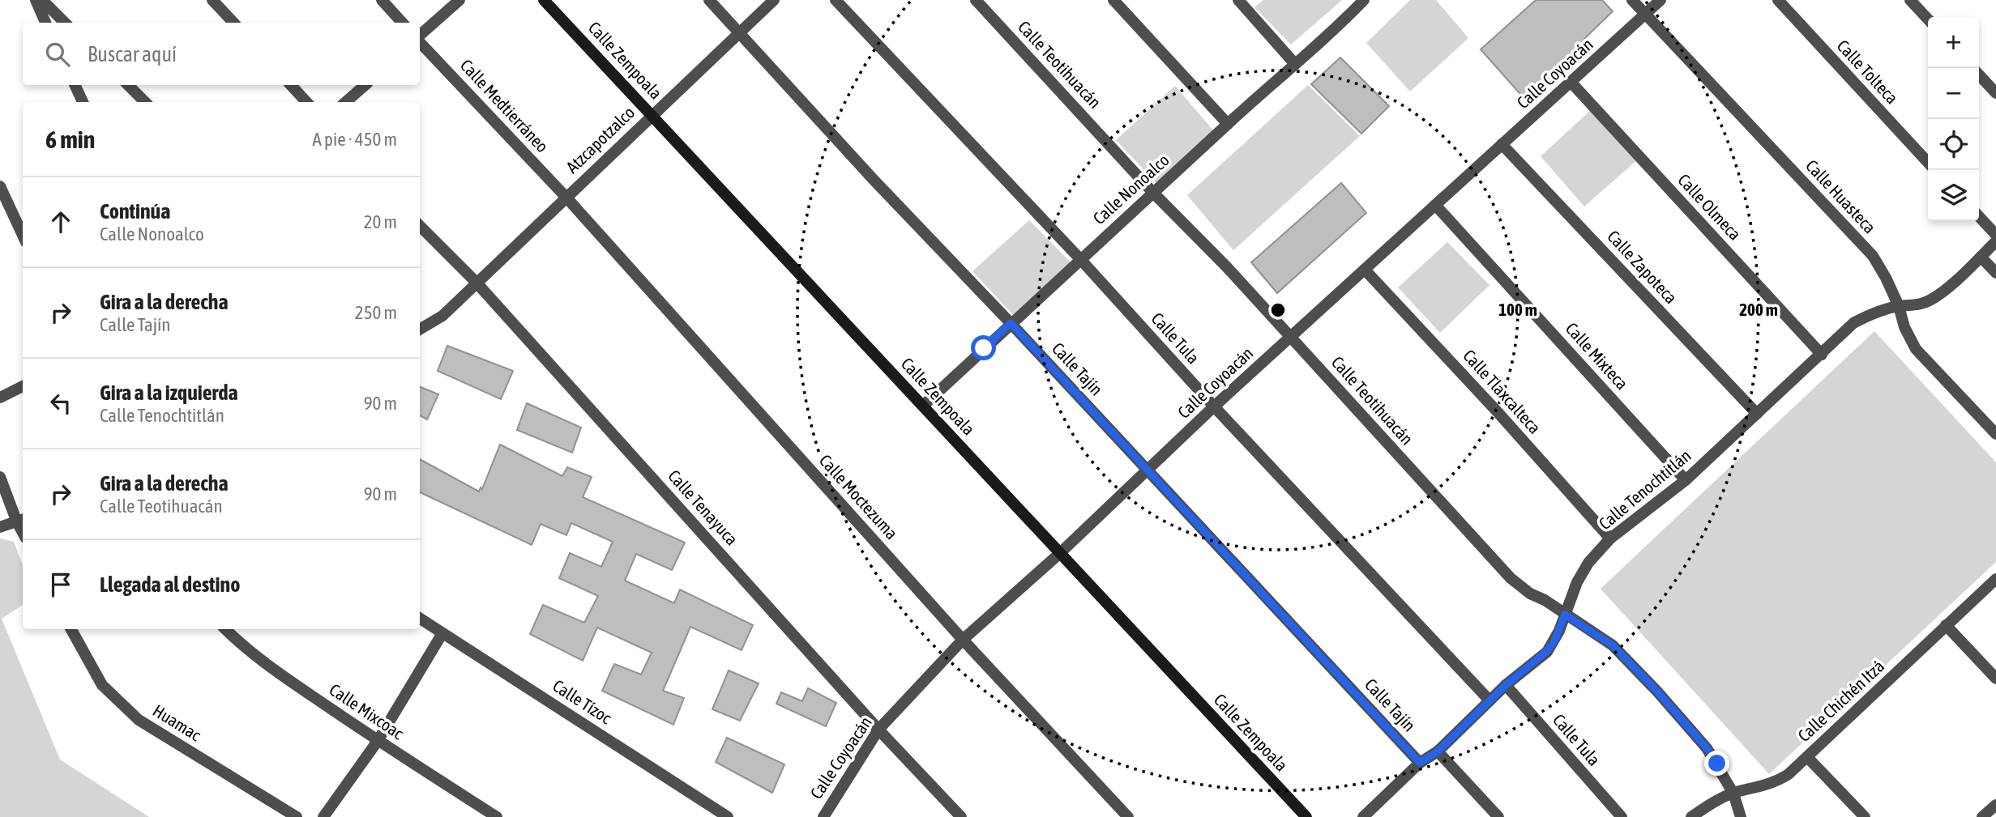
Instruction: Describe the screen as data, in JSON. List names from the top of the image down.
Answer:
{
  "streets": {
    "street": [
      "Calle Zempoala",
      "Calle Teotihuacán",
      "Calle Tolteca",
      "Calle Coyoacán",
      "Calle Medtierráneo",
      "Atzcapotzalco",
      "Calle Nonoalco",
      "Calle Huasteca",
      "Calle Olmeca",
      "Calle Zapoteca",
      "Calle Tula",
      "Calle Mixteca",
      "Calle Tajín",
      "Calle Tlaxcalteca",
      "Calle Tenochtitlán",
      "Calle Moctezuma",
      "Calle Tenayuca",
      "Calle Chichén Itzá",
      "Calle Tízoc",
      "Calle Mixcoac",
      "Huamac"
    ]
  },
  "crossings": [
    ["Calle Zempoala", "Calle Coyoacán"],
    ["Calle Zempoala", "Atzcapotzalco"],
    ["Calle Zempoala", "Calle Nonoalco"],
    ["Calle Teotihuacán", "Calle Coyoacán"],
    ["Calle Teotihuacán", "Calle Nonoalco"],
    ["Calle Teotihuacán", "Calle Tenochtitlán"],
    ["Calle Teotihuacán", "Calle Chichén Itzá"],
    ["Calle Coyoacán", "Calle Huasteca"],
    ["Calle Coyoacán", "Calle Olmeca"],
    ["Calle Coyoacán", "Calle Zapoteca"],
    ["Calle Coyoacán", "Calle Tula"],
    ["Calle Coyoacán", "Calle Mixteca"],
    ["Calle Coyoacán", "Calle Tajín"],
    ["Calle Coyoacán", "Calle Tlaxcalteca"],
    ["Calle Coyoacán", "Calle Moctezuma"],
    ["Calle Coyoacán", "Calle Tenayuca"],
    ["Calle Medtierráneo", "Atzcapotzalco"],
    ["Calle Medtierráneo", "Calle Moctezuma"],
    ["Atzcapotzalco", "Calle Tajín"],
    ["Atzcapotzalco", "Calle Moctezuma"],
    ["Atzcapotzalco", "Calle Tenayuca"],
    ["Calle Nonoalco", "Calle Tula"],
    ["Calle Nonoalco", "Calle Tajín"],
    ["Calle Huasteca", "Calle Tenochtitlán"],
    ["Calle Olmeca", "Calle Tenochtitlán"],
    ["Calle Zapoteca", "Calle Tenochtitlán"],
    ["Calle Tula", "Calle Tenochtitlán"],
    ["Calle Mixteca", "Calle Tenochtitlán"],
    ["Calle Tajín", "Calle Tenochtitlán"],
    ["Calle Tlaxcalteca", "Calle Tenochtitlán"]
  ],
  "page": {
    "map_buttons": ["+", "−"],
    "search": "Buscar aquí",
    "heading": ["6 min", "A pie · 450 m"],
    "list": [
      ["Continúa", "Calle Nonoalco", "20 m"],
      ["Gira a la derecha", "Calle Tajín", "250 m"],
      ["Gira a la izquierda", "Calle Tenochtitlán", "90 m"],
      ["Gira a la derecha", "Calle Teotihuacán", "90 m"],
      "Llegada al destino"
    ]
  },
  "rings": ["100 m", "200 m"]
}
